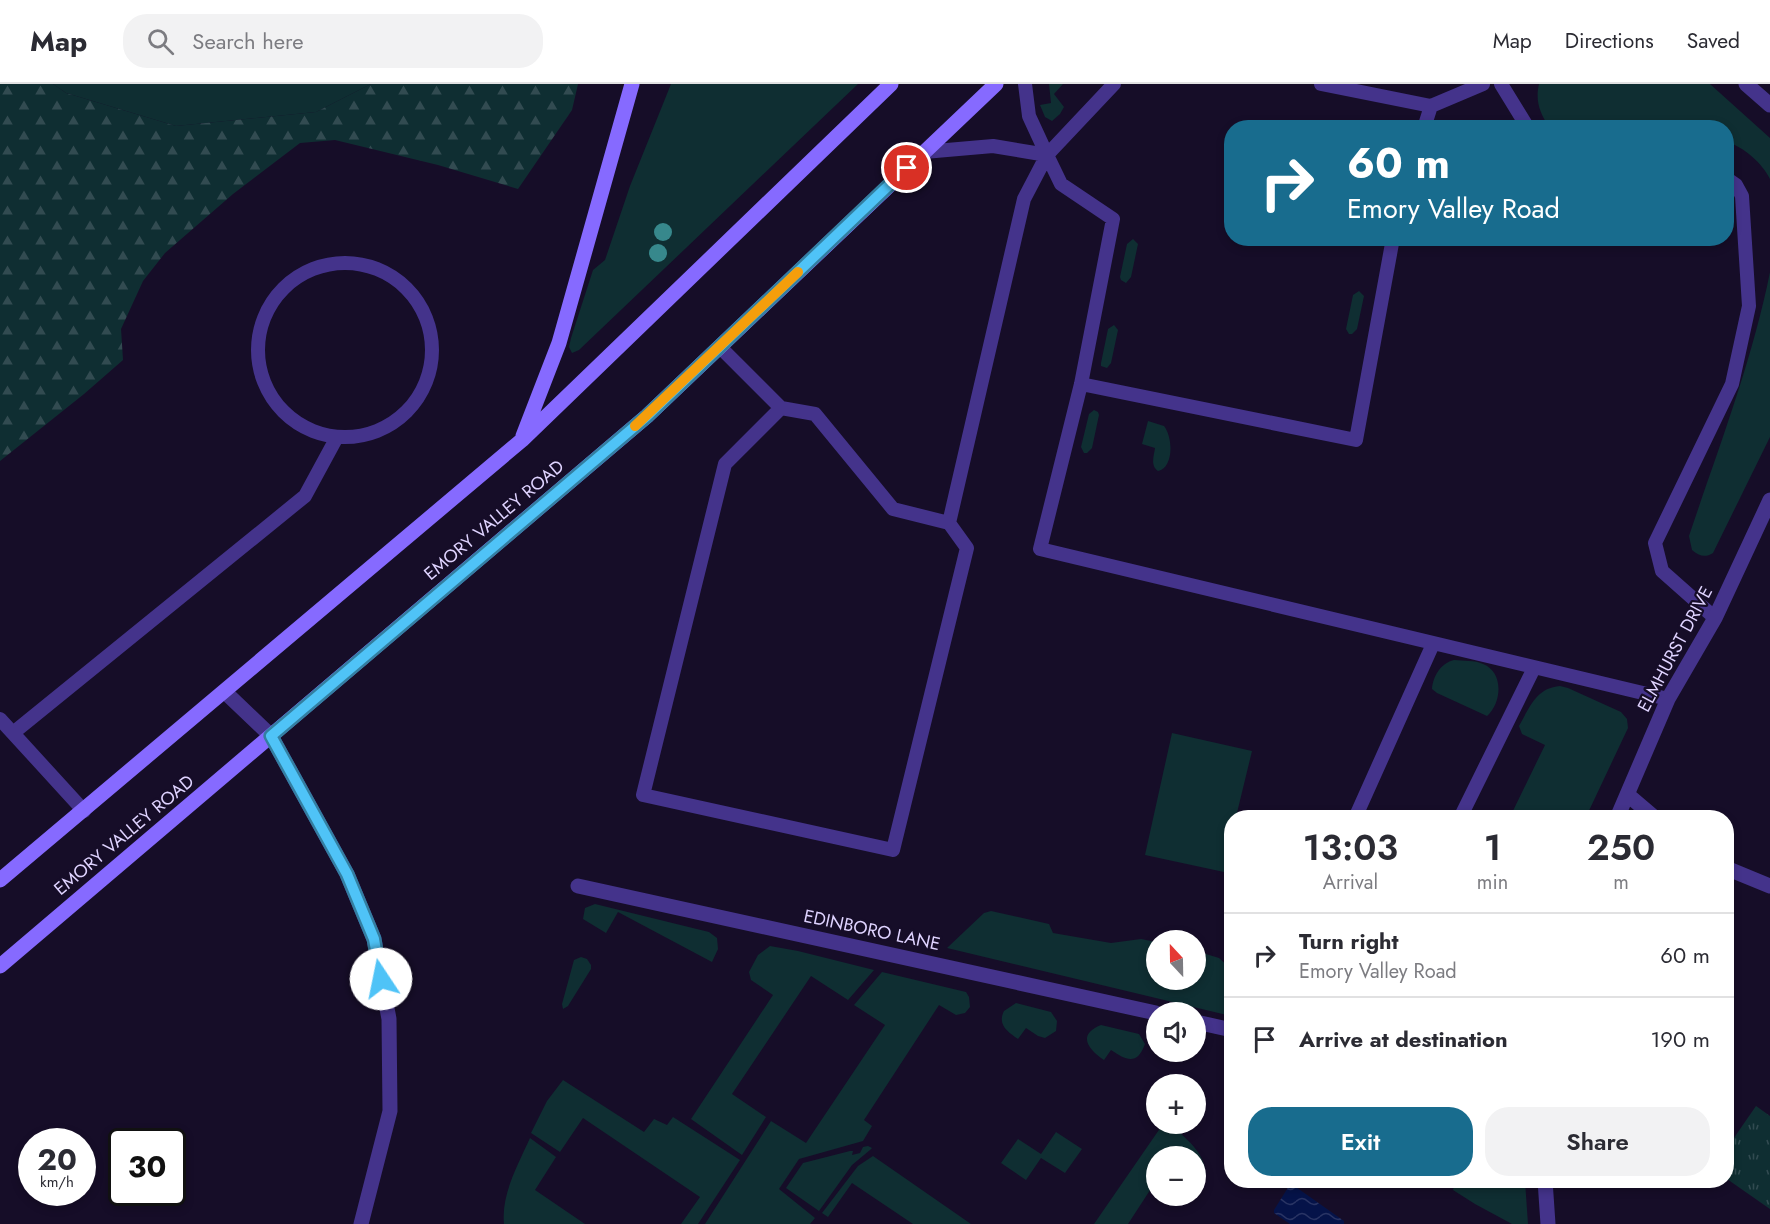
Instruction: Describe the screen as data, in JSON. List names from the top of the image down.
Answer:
{
  "streets": {
    "main road": ["EMORY VALLEY ROAD"],
    "street": ["ELMHURST DRIVE", "EDINBORO LANE"]
  },
  "north": "top",
  "page": {
    "header": "Map",
    "search": "Search here",
    "nav": ["Map", "Directions", "Saved"],
    "turn": ["60 m", "Emory Valley Road"],
    "eta": [
      "13:03",
      "Arrival",
      "1",
      "min",
      "250",
      "m"
    ],
    "list": [
      {
        "name": "Turn right",
        "note": "Emory Valley Road",
        "value": "60 m"
      },
      {
        "name": "Arrive at destination",
        "value": "190 m"
      }
    ],
    "map_buttons": ["+", "−"],
    "buttons": ["Exit", "Share"],
    "speed": "20 km/h",
    "limit": "30"
  }
}
